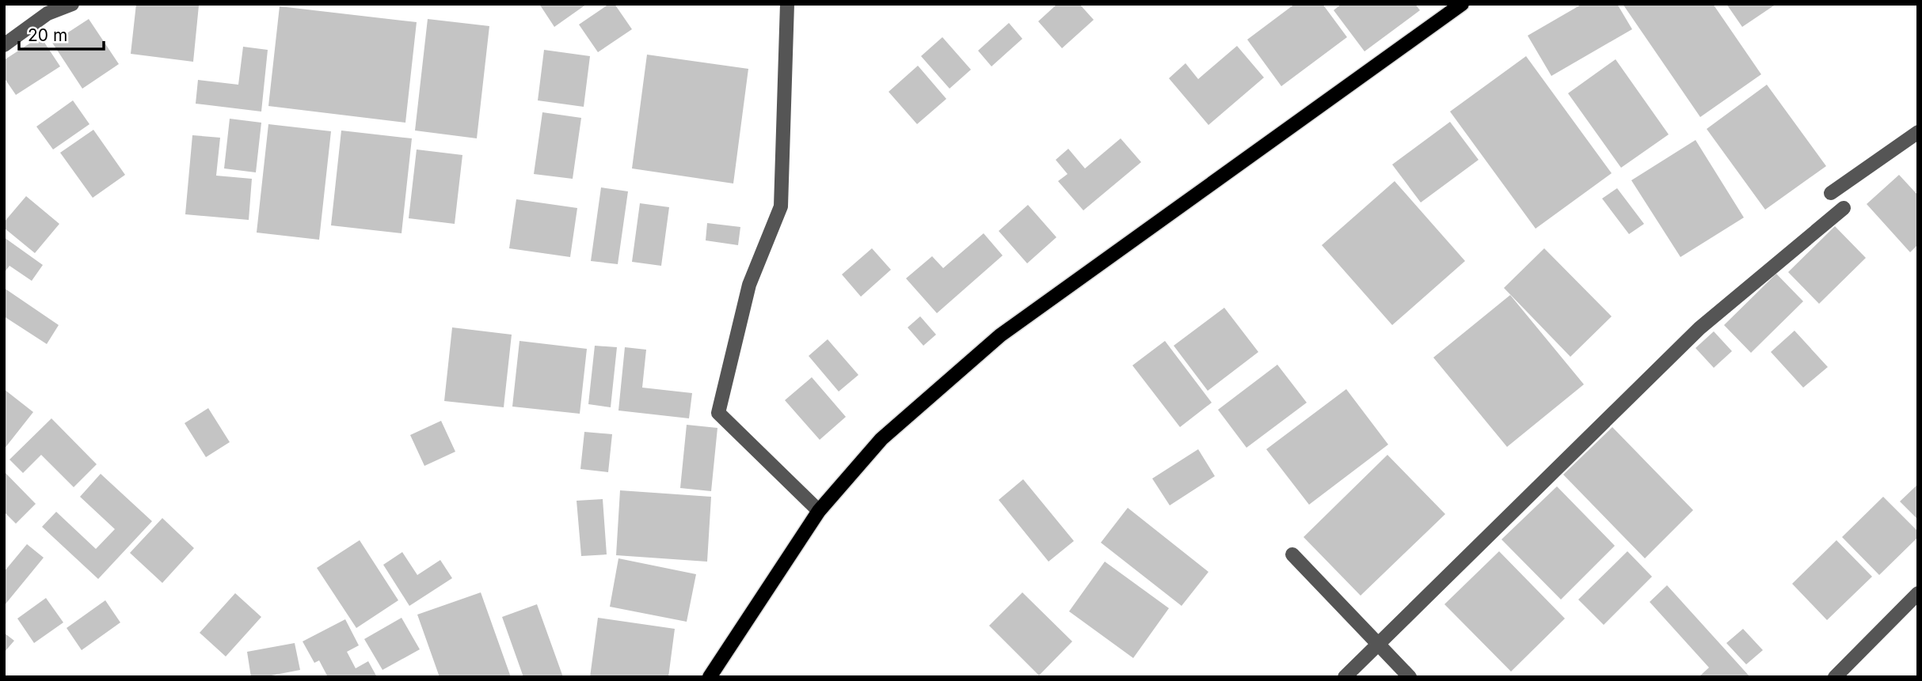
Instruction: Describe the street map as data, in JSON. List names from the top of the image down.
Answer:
{
  "scale_bar": "20 m"
}
